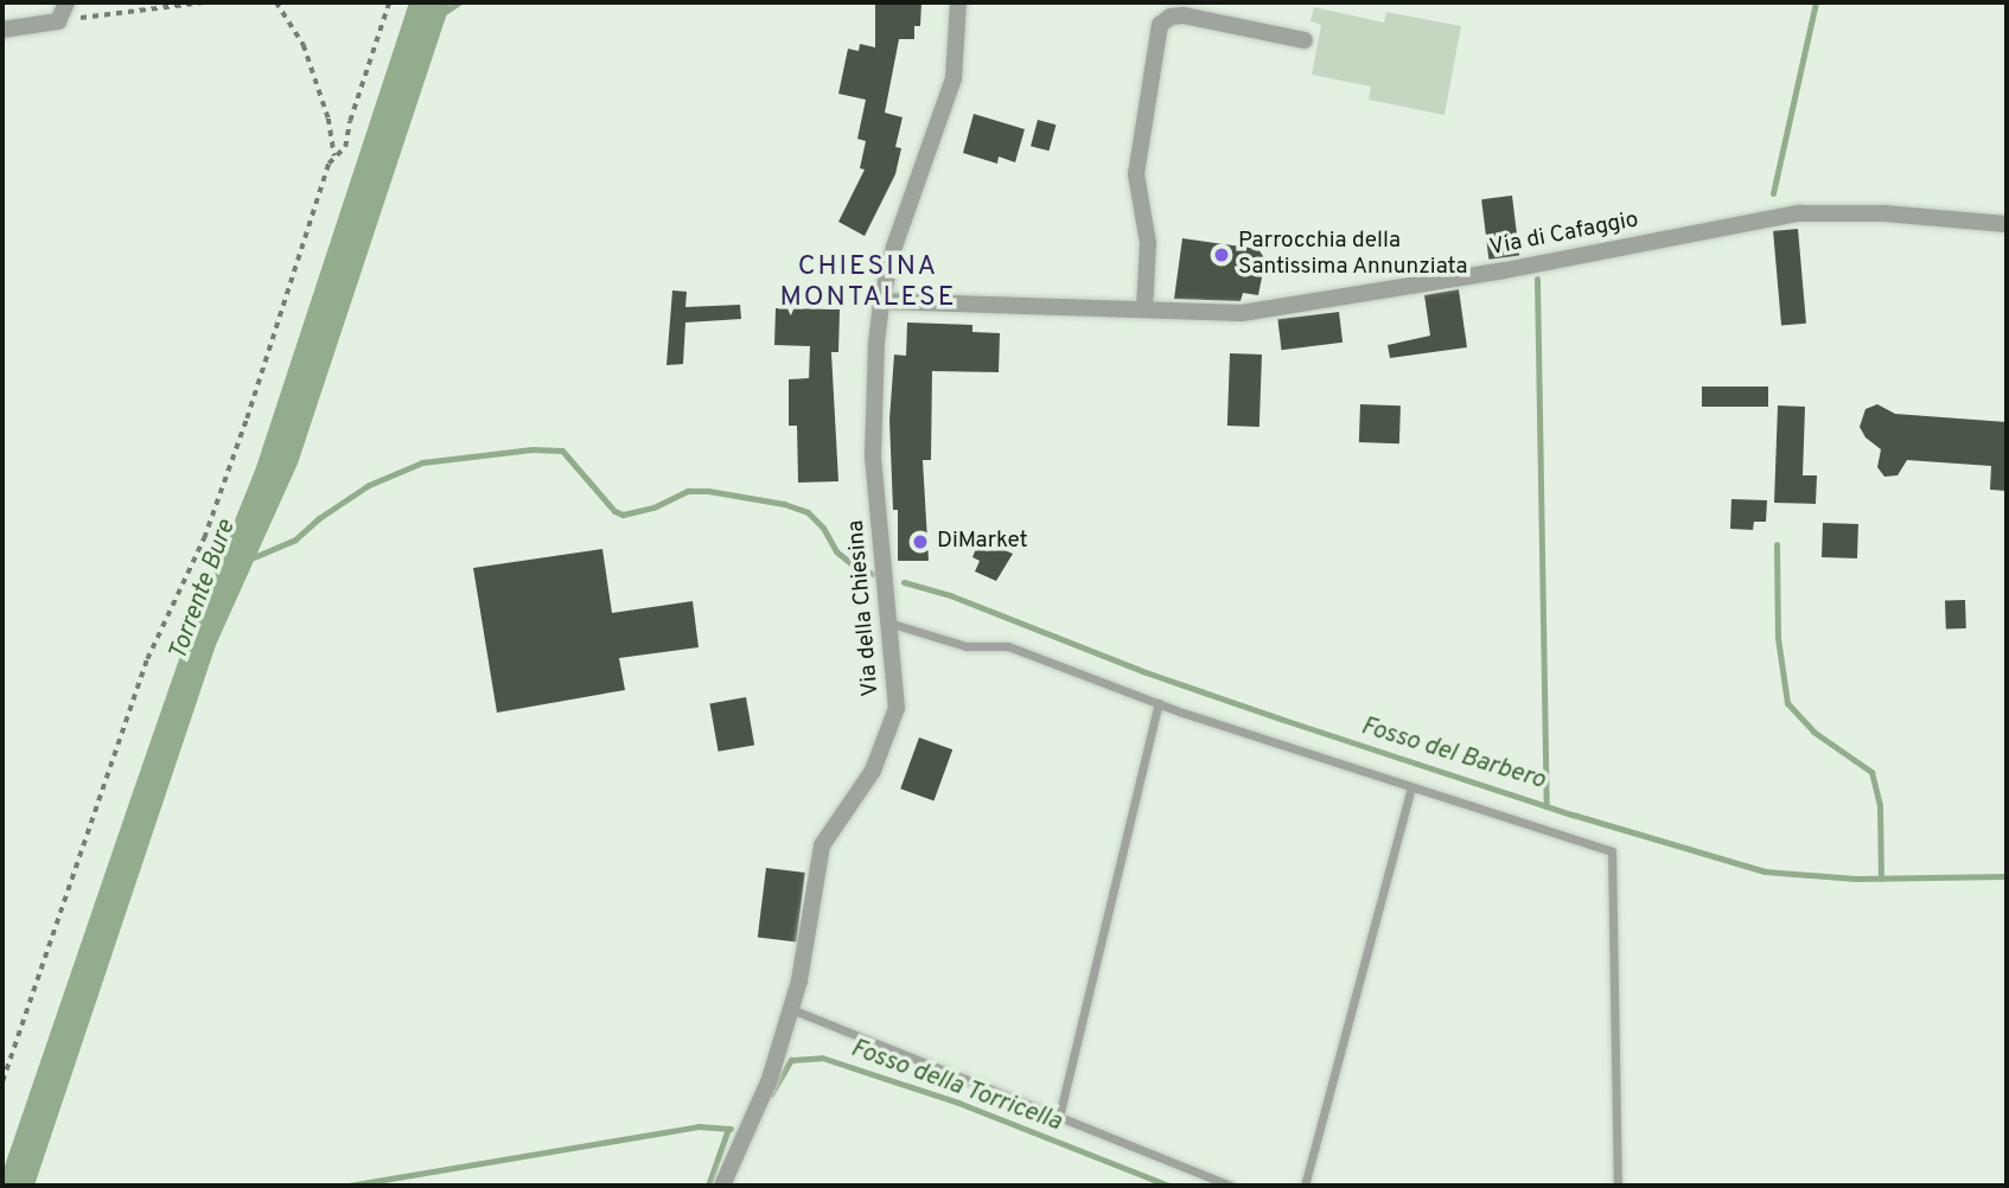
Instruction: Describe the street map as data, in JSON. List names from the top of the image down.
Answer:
{
  "streets": {
    "street": ["Via di Cafaggio", "Via della Chiesina"]
  },
  "crossings": [
    ["Via di Cafaggio", "Via della Chiesina"]
  ],
  "districts": ["CHIESINA MONTALESE"],
  "water": ["Torrente Bure", "Fosso del Barbero", "Fosso della Torricella"],
  "places": ["Parrocchia della Santissima Annunziata", "DiMarket"]
}
